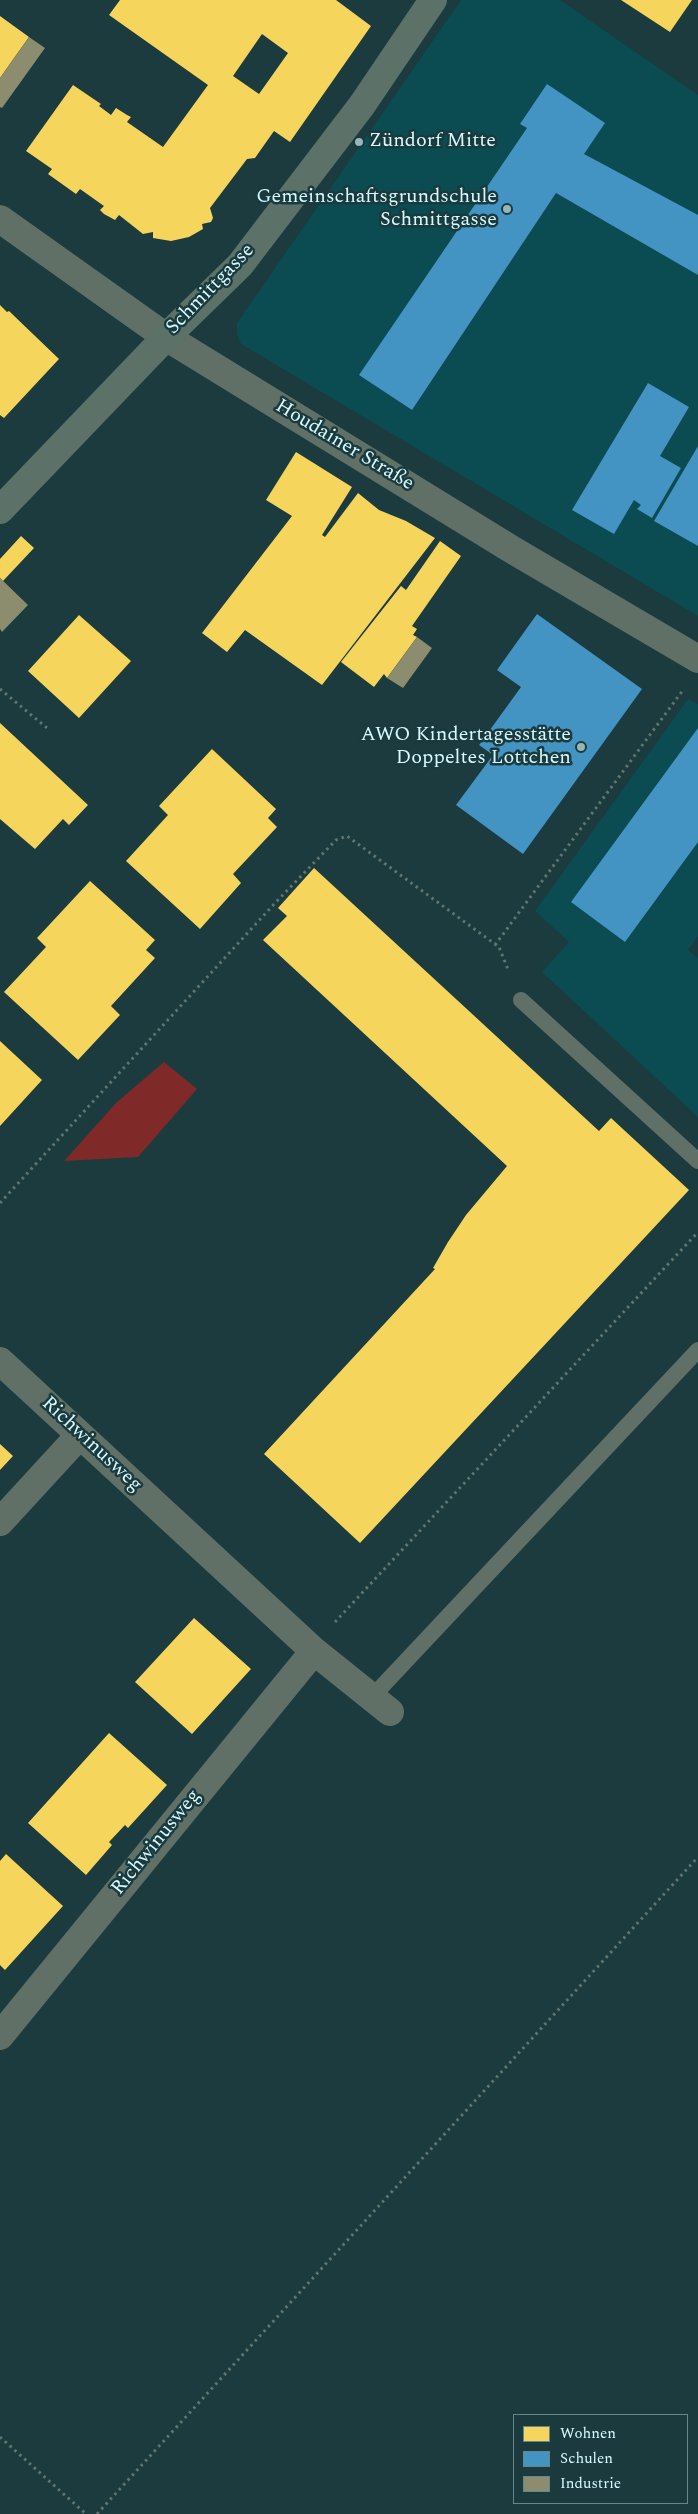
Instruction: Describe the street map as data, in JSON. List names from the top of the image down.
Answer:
{
  "streets": {
    "main road": ["Schmittgasse"],
    "street": ["Houdainer Straße", "Richwinusweg"]
  },
  "crossings": [
    ["Schmittgasse", "Houdainer Straße"]
  ],
  "places": ["Zündorf Mitte", "Gemeinschaftsgrundschule Schmittgasse", "AWO Kindertagesstätte Doppeltes Lottchen"],
  "legend": ["Wohnen", "Schulen", "Industrie"]
}
